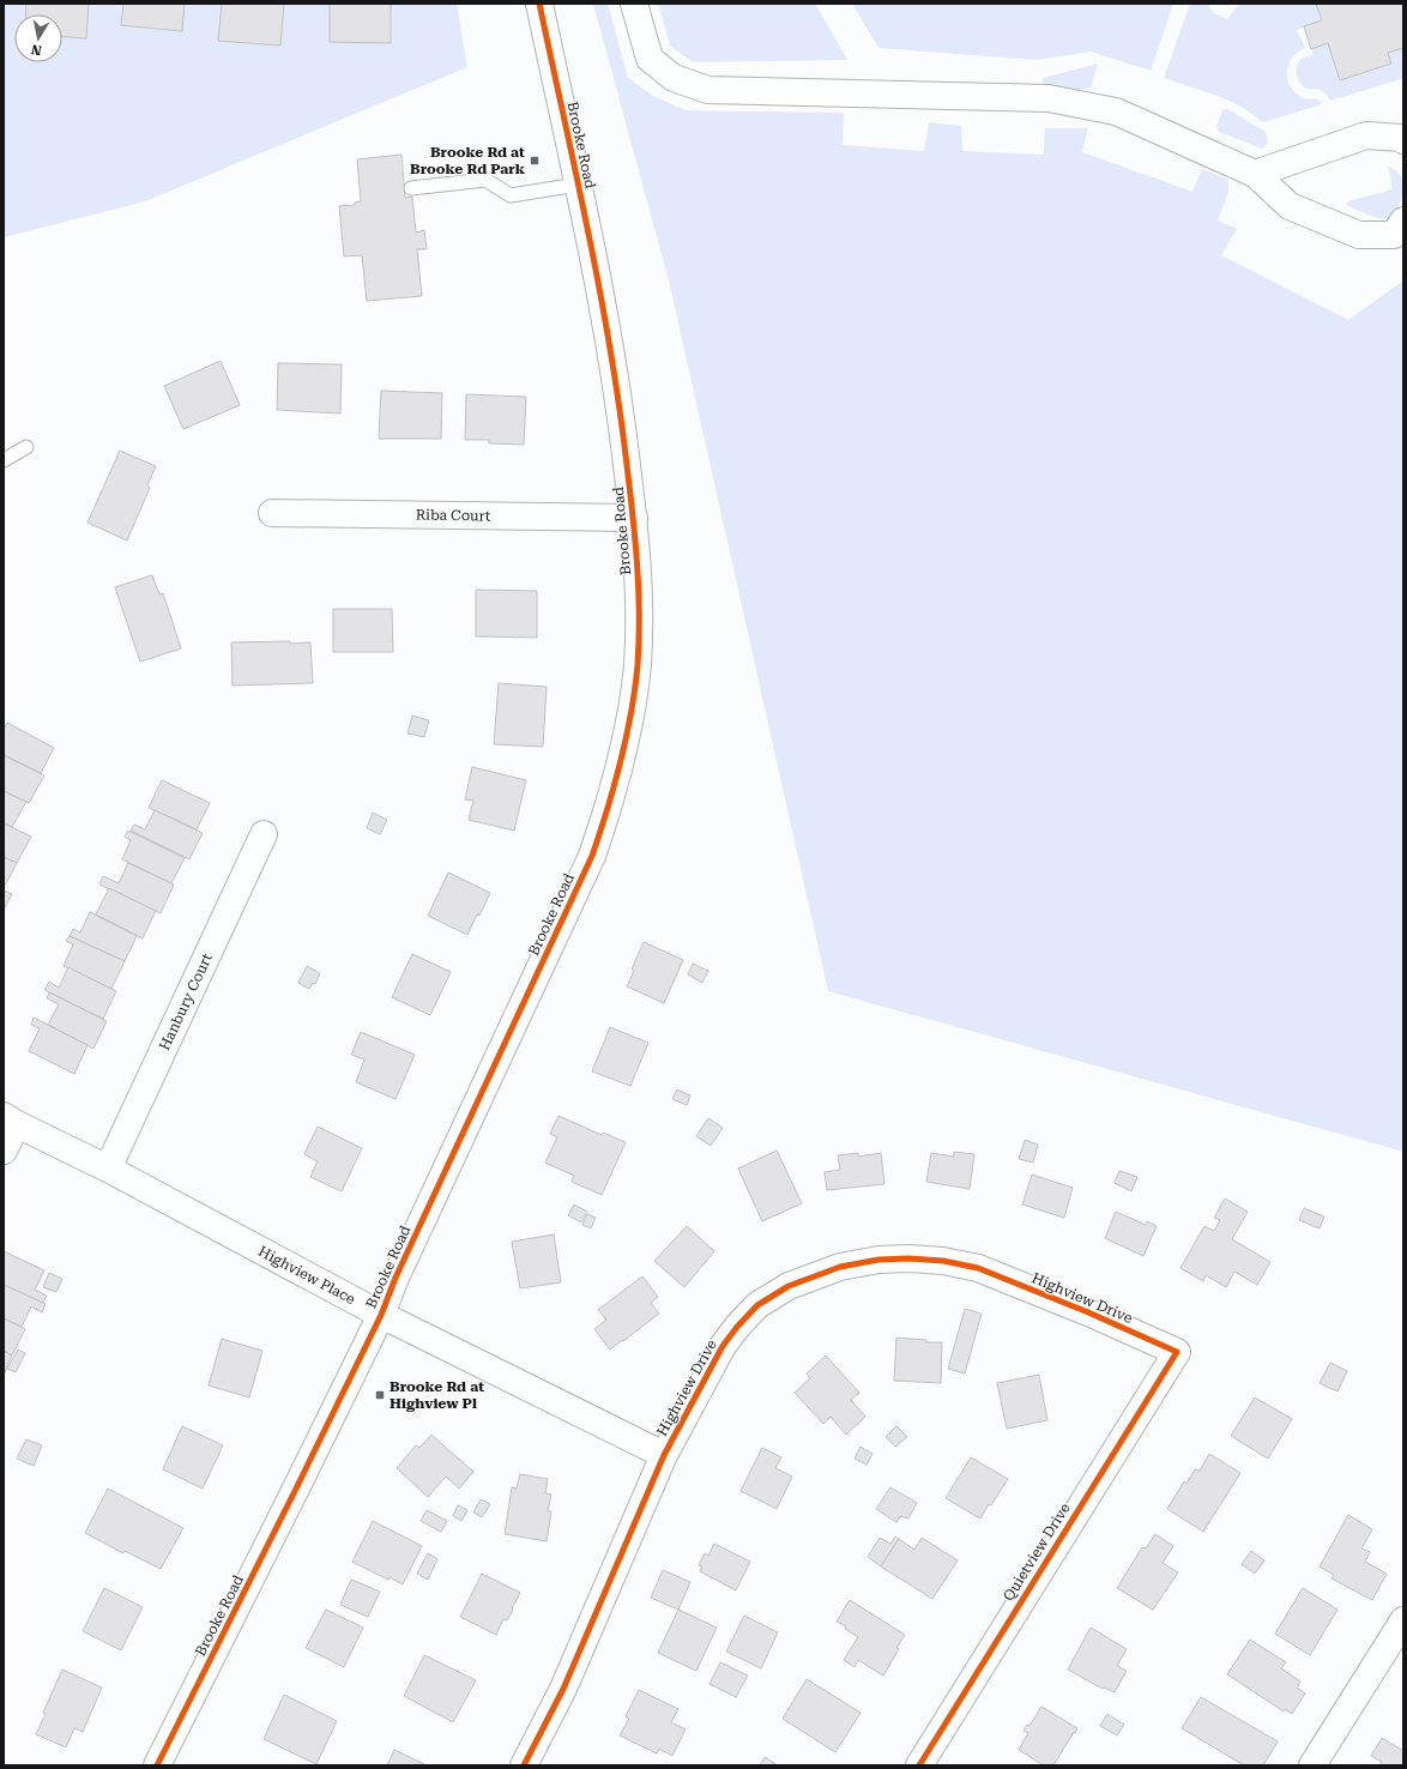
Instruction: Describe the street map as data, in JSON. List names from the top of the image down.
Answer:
{
  "streets": {
    "street": [
      "Brooke Road",
      "Riba Court",
      "Hanbury Court",
      "Highview Place",
      "Highview Drive",
      "Quietview Drive"
    ]
  },
  "crossings": [
    ["Brooke Road", "Riba Court"],
    ["Brooke Road", "Highview Place"],
    ["Hanbury Court", "Highview Place"],
    ["Highview Place", "Highview Drive"],
    ["Highview Drive", "Quietview Drive"]
  ],
  "places": {
    "transit": ["Brooke Rd at Brooke Rd Park", "Brooke Rd at Highview Pl"]
  },
  "north": "bottom"
}
